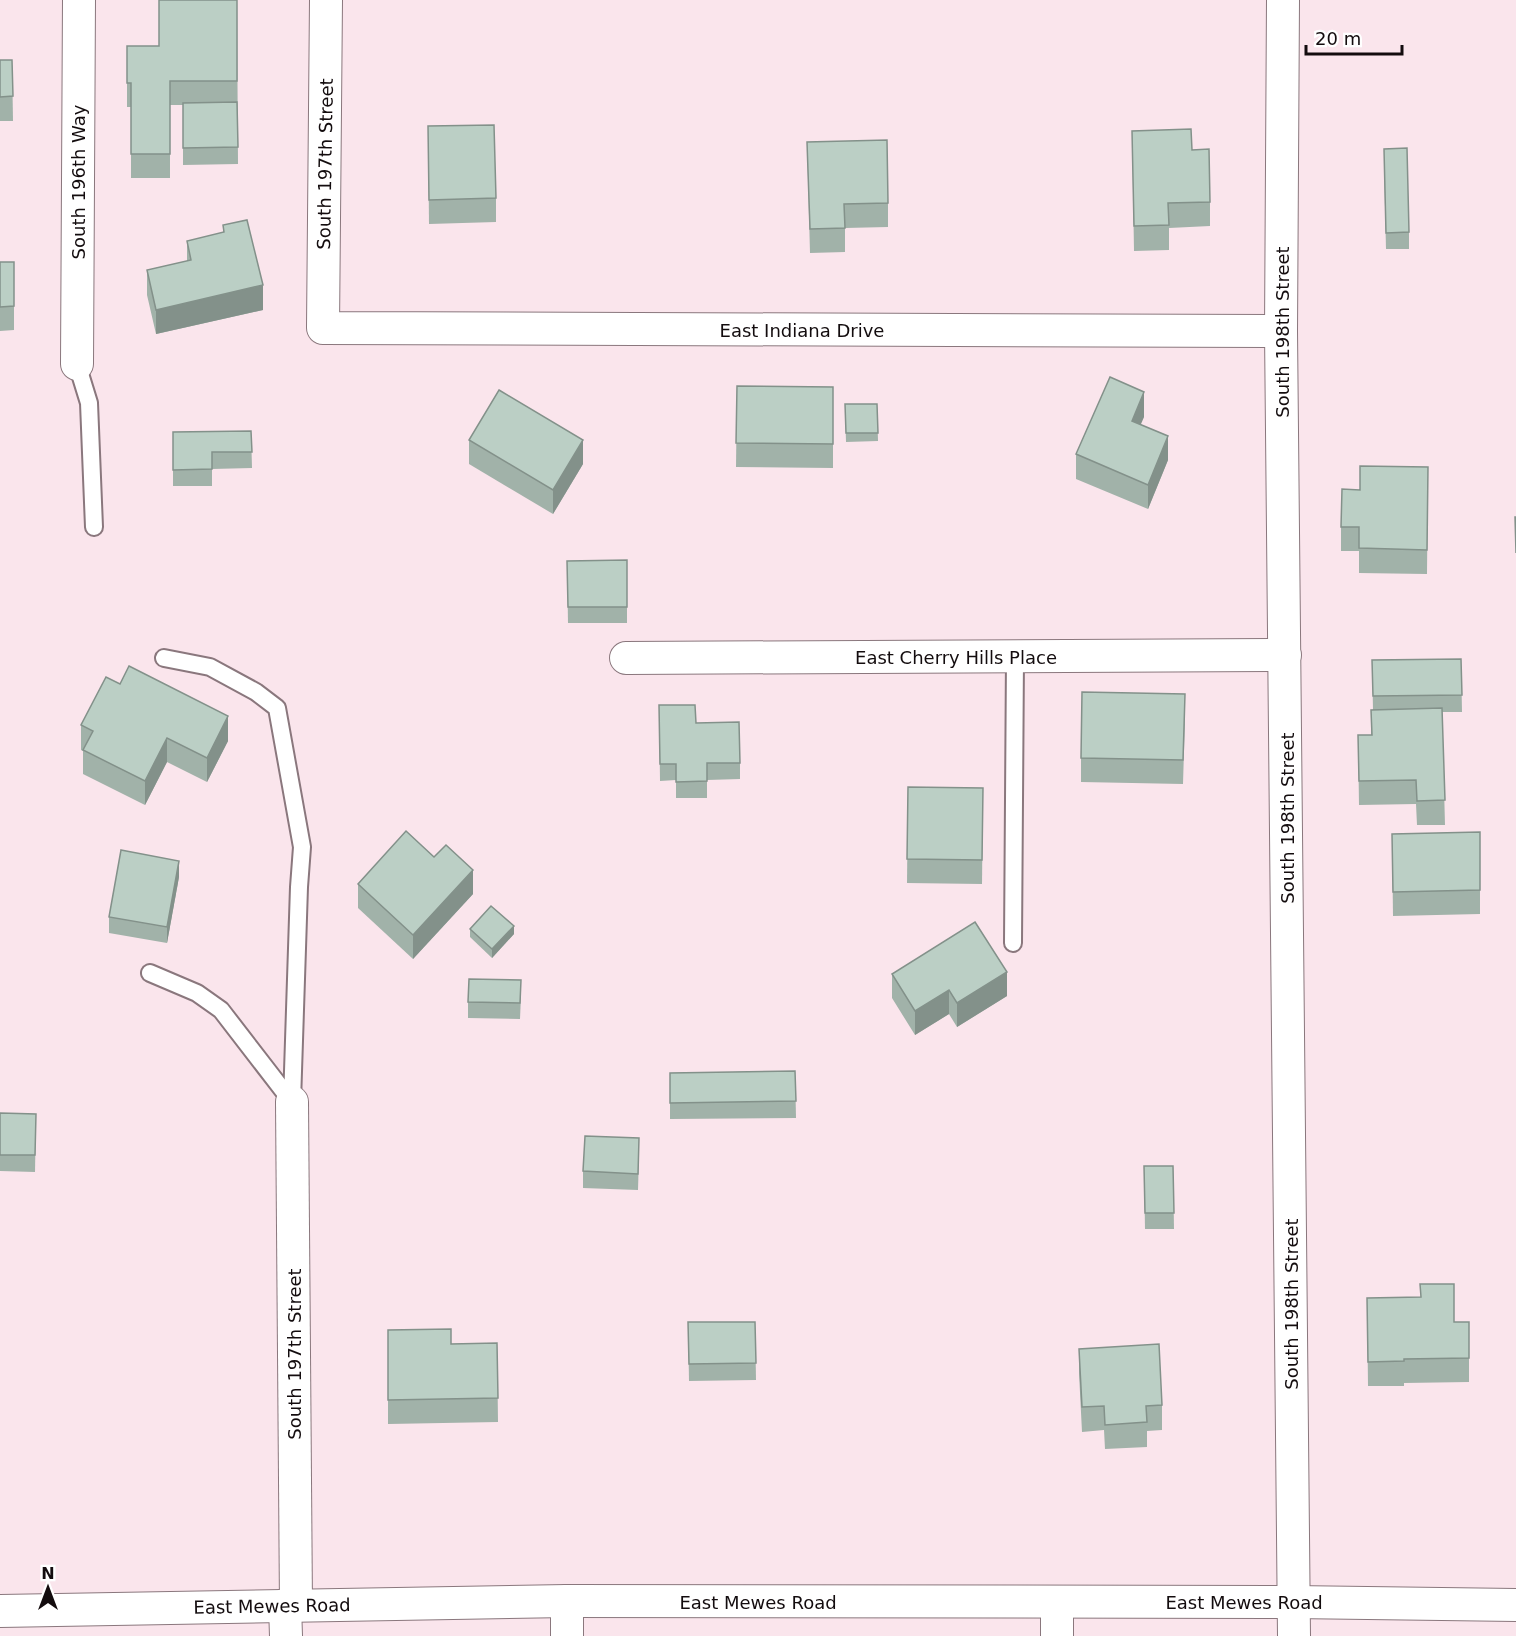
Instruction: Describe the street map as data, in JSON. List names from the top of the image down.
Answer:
{
  "streets": {
    "street": [
      "South 197th Street",
      "South 196th Way",
      "East Indiana Drive",
      "South 198th Street",
      "East Cherry Hills Place",
      "East Mewes Road"
    ]
  },
  "crossings": [
    ["South 197th Street", "East Indiana Drive"],
    ["South 197th Street", "East Mewes Road"],
    ["East Indiana Drive", "South 198th Street"],
    ["South 198th Street", "East Cherry Hills Place"],
    ["South 198th Street", "East Mewes Road"]
  ],
  "scale_bar": "20 m",
  "north": "top"
}
